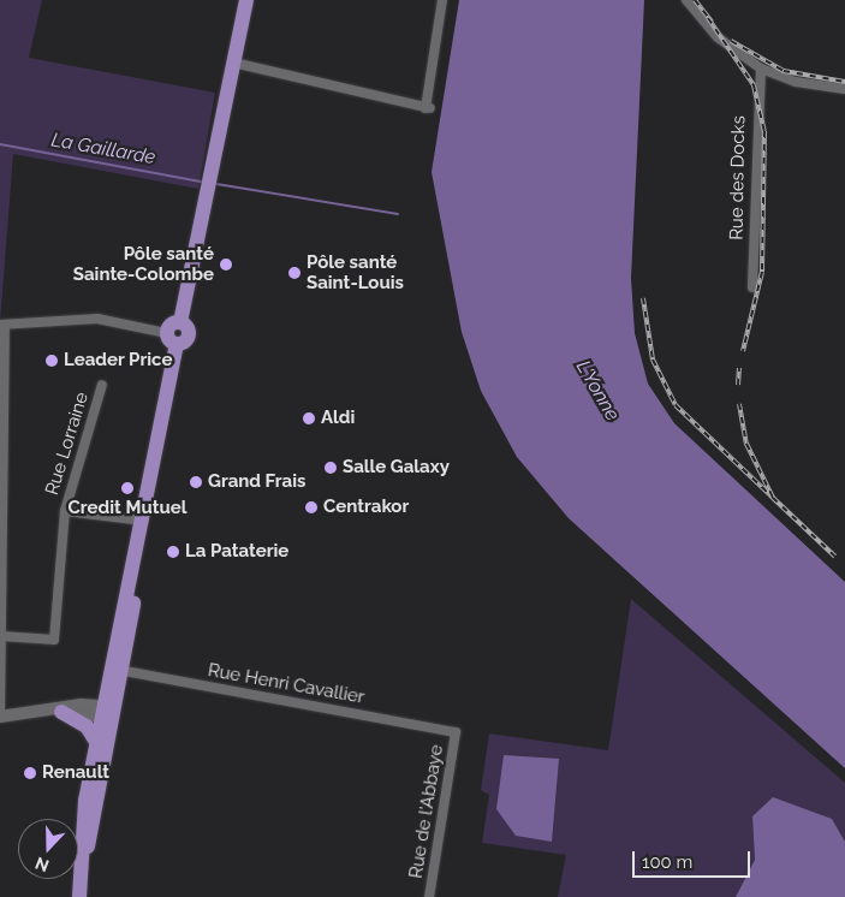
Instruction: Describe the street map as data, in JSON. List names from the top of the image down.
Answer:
{
  "streets": {
    "street": [
      "Rue des Docks",
      "Rue Lorraine",
      "Rue Henri Cavallier",
      "Rue de l'Abbaye"
    ]
  },
  "crossings": [
    ["Rue Henri Cavallier", "Rue de l'Abbaye"]
  ],
  "water": ["La Gaillarde", "L'Yonne"],
  "places": [
    "Pôle santé Sainte-Colombe",
    "Pôle santé Saint-Louis",
    "Leader Price",
    "Aldi",
    "Salle Galaxy",
    "Grand Frais",
    "Credit Mutuel",
    "Centrakor",
    "La Pataterie",
    "Renault"
  ],
  "scale_bar": "100 m",
  "north": "bottom"
}
